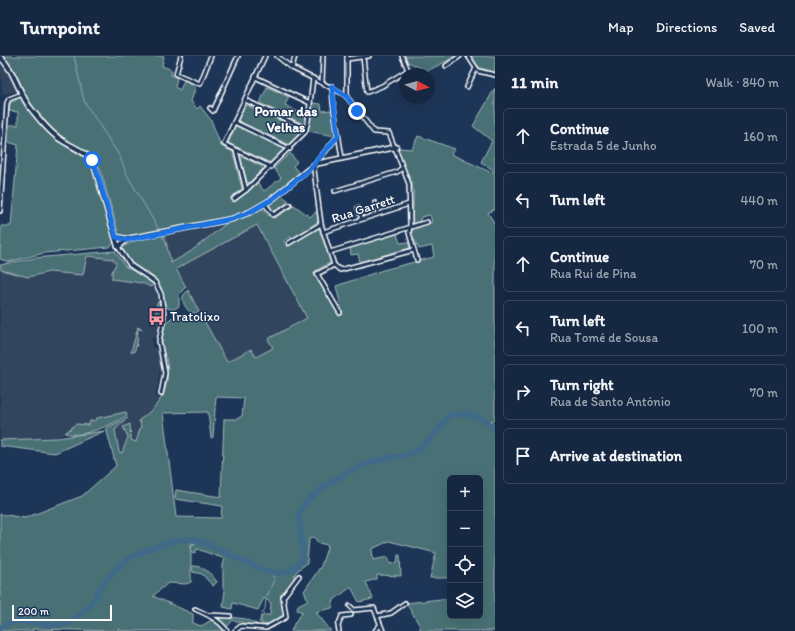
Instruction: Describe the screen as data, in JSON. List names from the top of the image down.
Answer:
{
  "streets": {
    "street": ["Rua Garrett"]
  },
  "districts": ["Pomar das Velhas"],
  "places": {
    "bus stop": ["Tratolixo"]
  },
  "scale_bar": "200 m",
  "north": "right",
  "page": {
    "header": "Turnpoint",
    "nav": ["Map", "Directions", "Saved"],
    "heading": ["11 min", "Walk · 840 m"],
    "list": [
      ["Continue", "Estrada 5 de Junho", "160 m"],
      ["Turn left", "440 m"],
      ["Continue", "Rua Rui de Pina", "70 m"],
      ["Turn left", "Rua Tomé de Sousa", "100 m"],
      ["Turn right", "Rua de Santo António", "70 m"],
      "Arrive at destination"
    ],
    "map_buttons": ["+", "−"],
    "scale": "200 m"
  }
}
